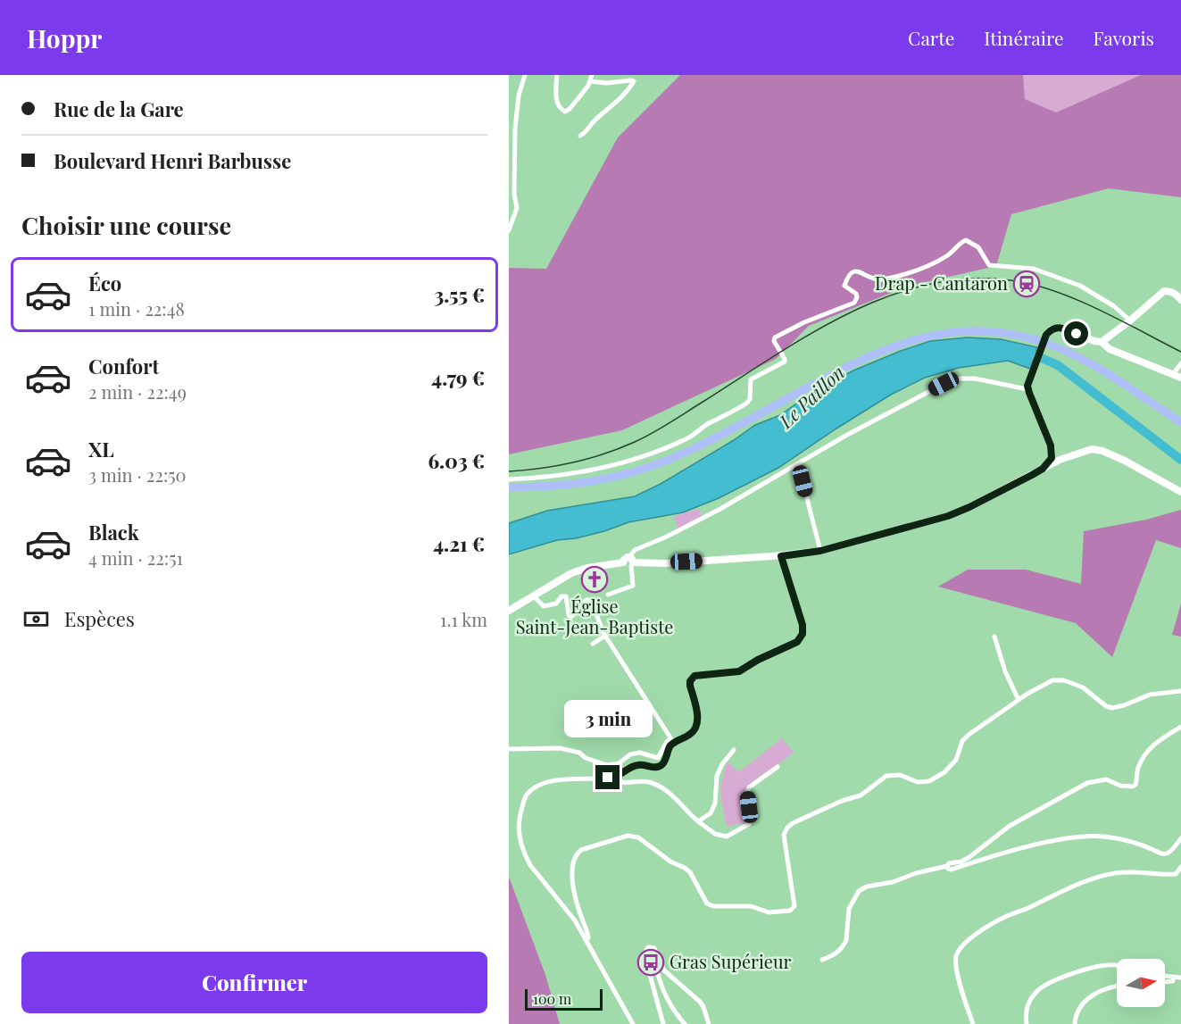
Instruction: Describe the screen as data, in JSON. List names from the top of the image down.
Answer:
{
  "water": ["Le Paillon"],
  "places": {
    "station": ["Drap - Cantaron"],
    "church": ["Église Saint-Jean-Baptiste"],
    "bus stop": ["Gras Supérieur"]
  },
  "scale_bar": "100 m",
  "north": "right",
  "page": {
    "header": "Hoppr",
    "nav": ["Carte", "Itinéraire", "Favoris"],
    "banner": ["Rue de la Gare", "Boulevard Henri Barbusse"],
    "heading": "Choisir une course",
    "list": [
      {
        "name": "Éco",
        "note": "1 min · 22:48",
        "value": "3.55 €"
      },
      {
        "name": "Confort",
        "note": "2 min · 22:49",
        "value": "4.79 €"
      },
      {
        "name": "XL",
        "note": "3 min · 22:50",
        "value": "6.03 €"
      },
      {
        "name": "Black",
        "note": "4 min · 22:51",
        "value": "4.21 €"
      }
    ],
    "pay": ["Espèces", "1.1 km"],
    "bubble": "3 min",
    "buttons": "Confirmer",
    "scale": "100 m"
  }
}
